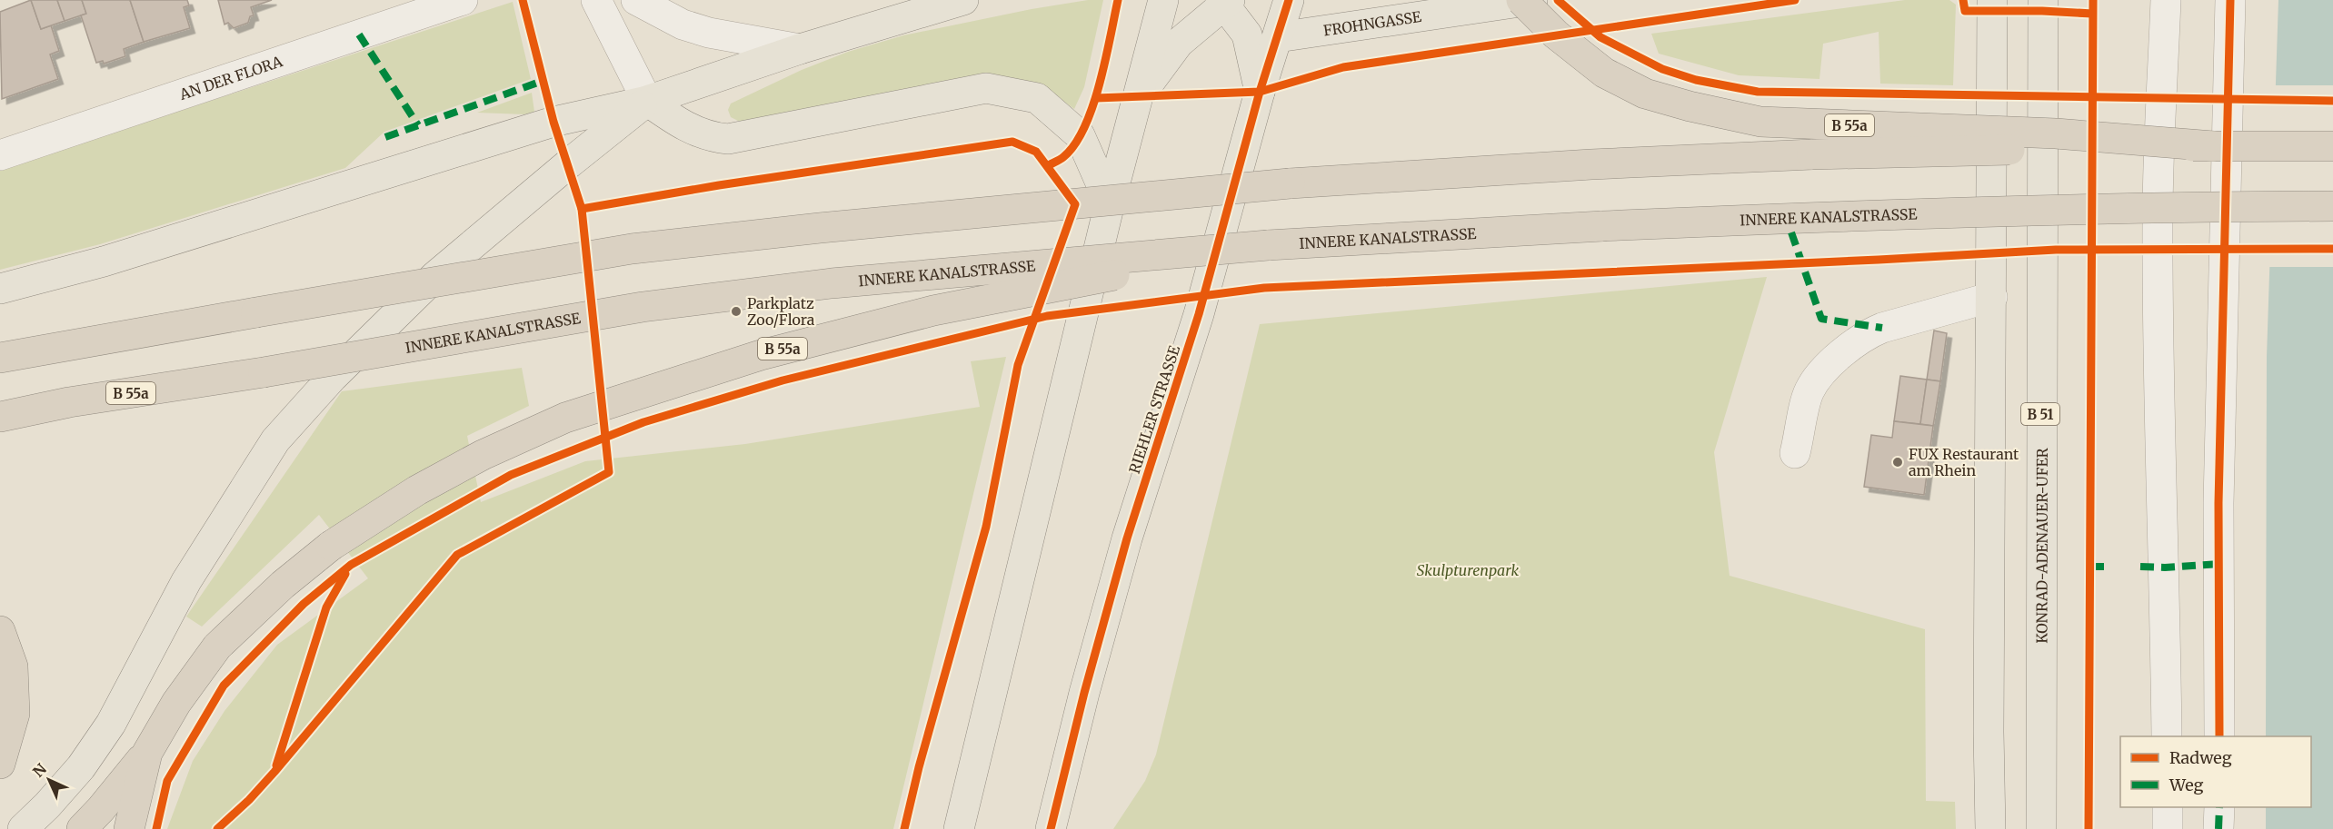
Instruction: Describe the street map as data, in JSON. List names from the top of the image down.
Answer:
{
  "streets": {
    "highway": ["B 55a", "INNERE KANALSTRASSE"],
    "main road": [
      "FROHNGASSE",
      "RIEHLER STRASSE",
      "B 51",
      "KONRAD-ADENAUER-UFER"
    ],
    "street": ["AN DER FLORA"]
  },
  "crossings": [
    ["FROHNGASSE", "RIEHLER STRASSE"],
    ["B 55a", "INNERE KANALSTRASSE"]
  ],
  "parks": ["Skulpturenpark"],
  "places": ["Parkplatz Zoo/Flora", "FUX Restaurant am Rhein"],
  "legend": ["Radweg", "Weg"],
  "north": "top left"
}
